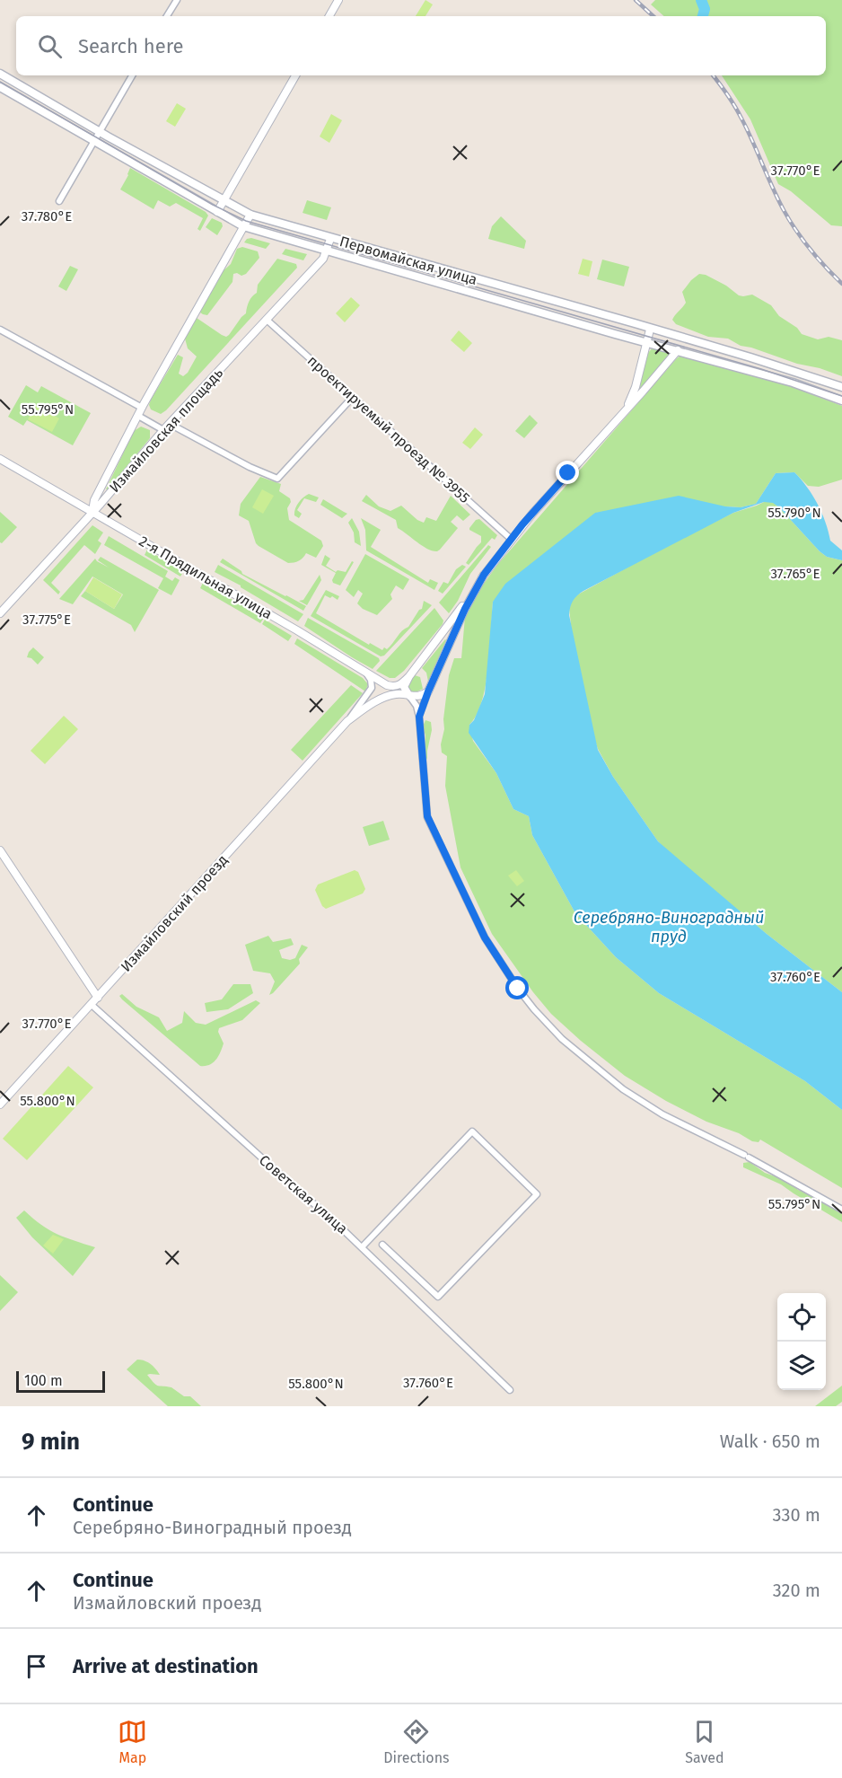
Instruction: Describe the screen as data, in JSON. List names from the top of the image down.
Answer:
{
  "streets": {
    "main road": ["Первомайская улица"],
    "street": [
      "проектируемый проезд № 3955",
      "Измайловская площадь",
      "2-я Прядильная улица",
      "Измайловский проезд",
      "Советская улица"
    ]
  },
  "crossings": [
    ["Первомайская улица", "Измайловская площадь"],
    ["проектируемый проезд № 3955", "Измайловская площадь"],
    ["Измайловская площадь", "2-я Прядильная улица"],
    ["2-я Прядильная улица", "Измайловский проезд"],
    ["Измайловский проезд", "Советская улица"]
  ],
  "water": ["Серебряно-Виноградный пруд"],
  "scale_bar": "100 m",
  "page": {
    "search": "Search here",
    "scale": "100 m",
    "heading": ["9 min", "Walk · 650 m"],
    "list": [
      ["Continue", "Серебряно-Виноградный проезд", "330 m"],
      ["Continue", "Измайловский проезд", "320 m"],
      "Arrive at destination"
    ],
    "nav": ["Map", "Directions", "Saved"]
  },
  "coordinates": [
    "37.770°E",
    "37.780°E",
    "55.795°N",
    "55.790°N",
    "37.765°E",
    "37.775°E",
    "37.760°E",
    "55.800°N"
  ]
}
